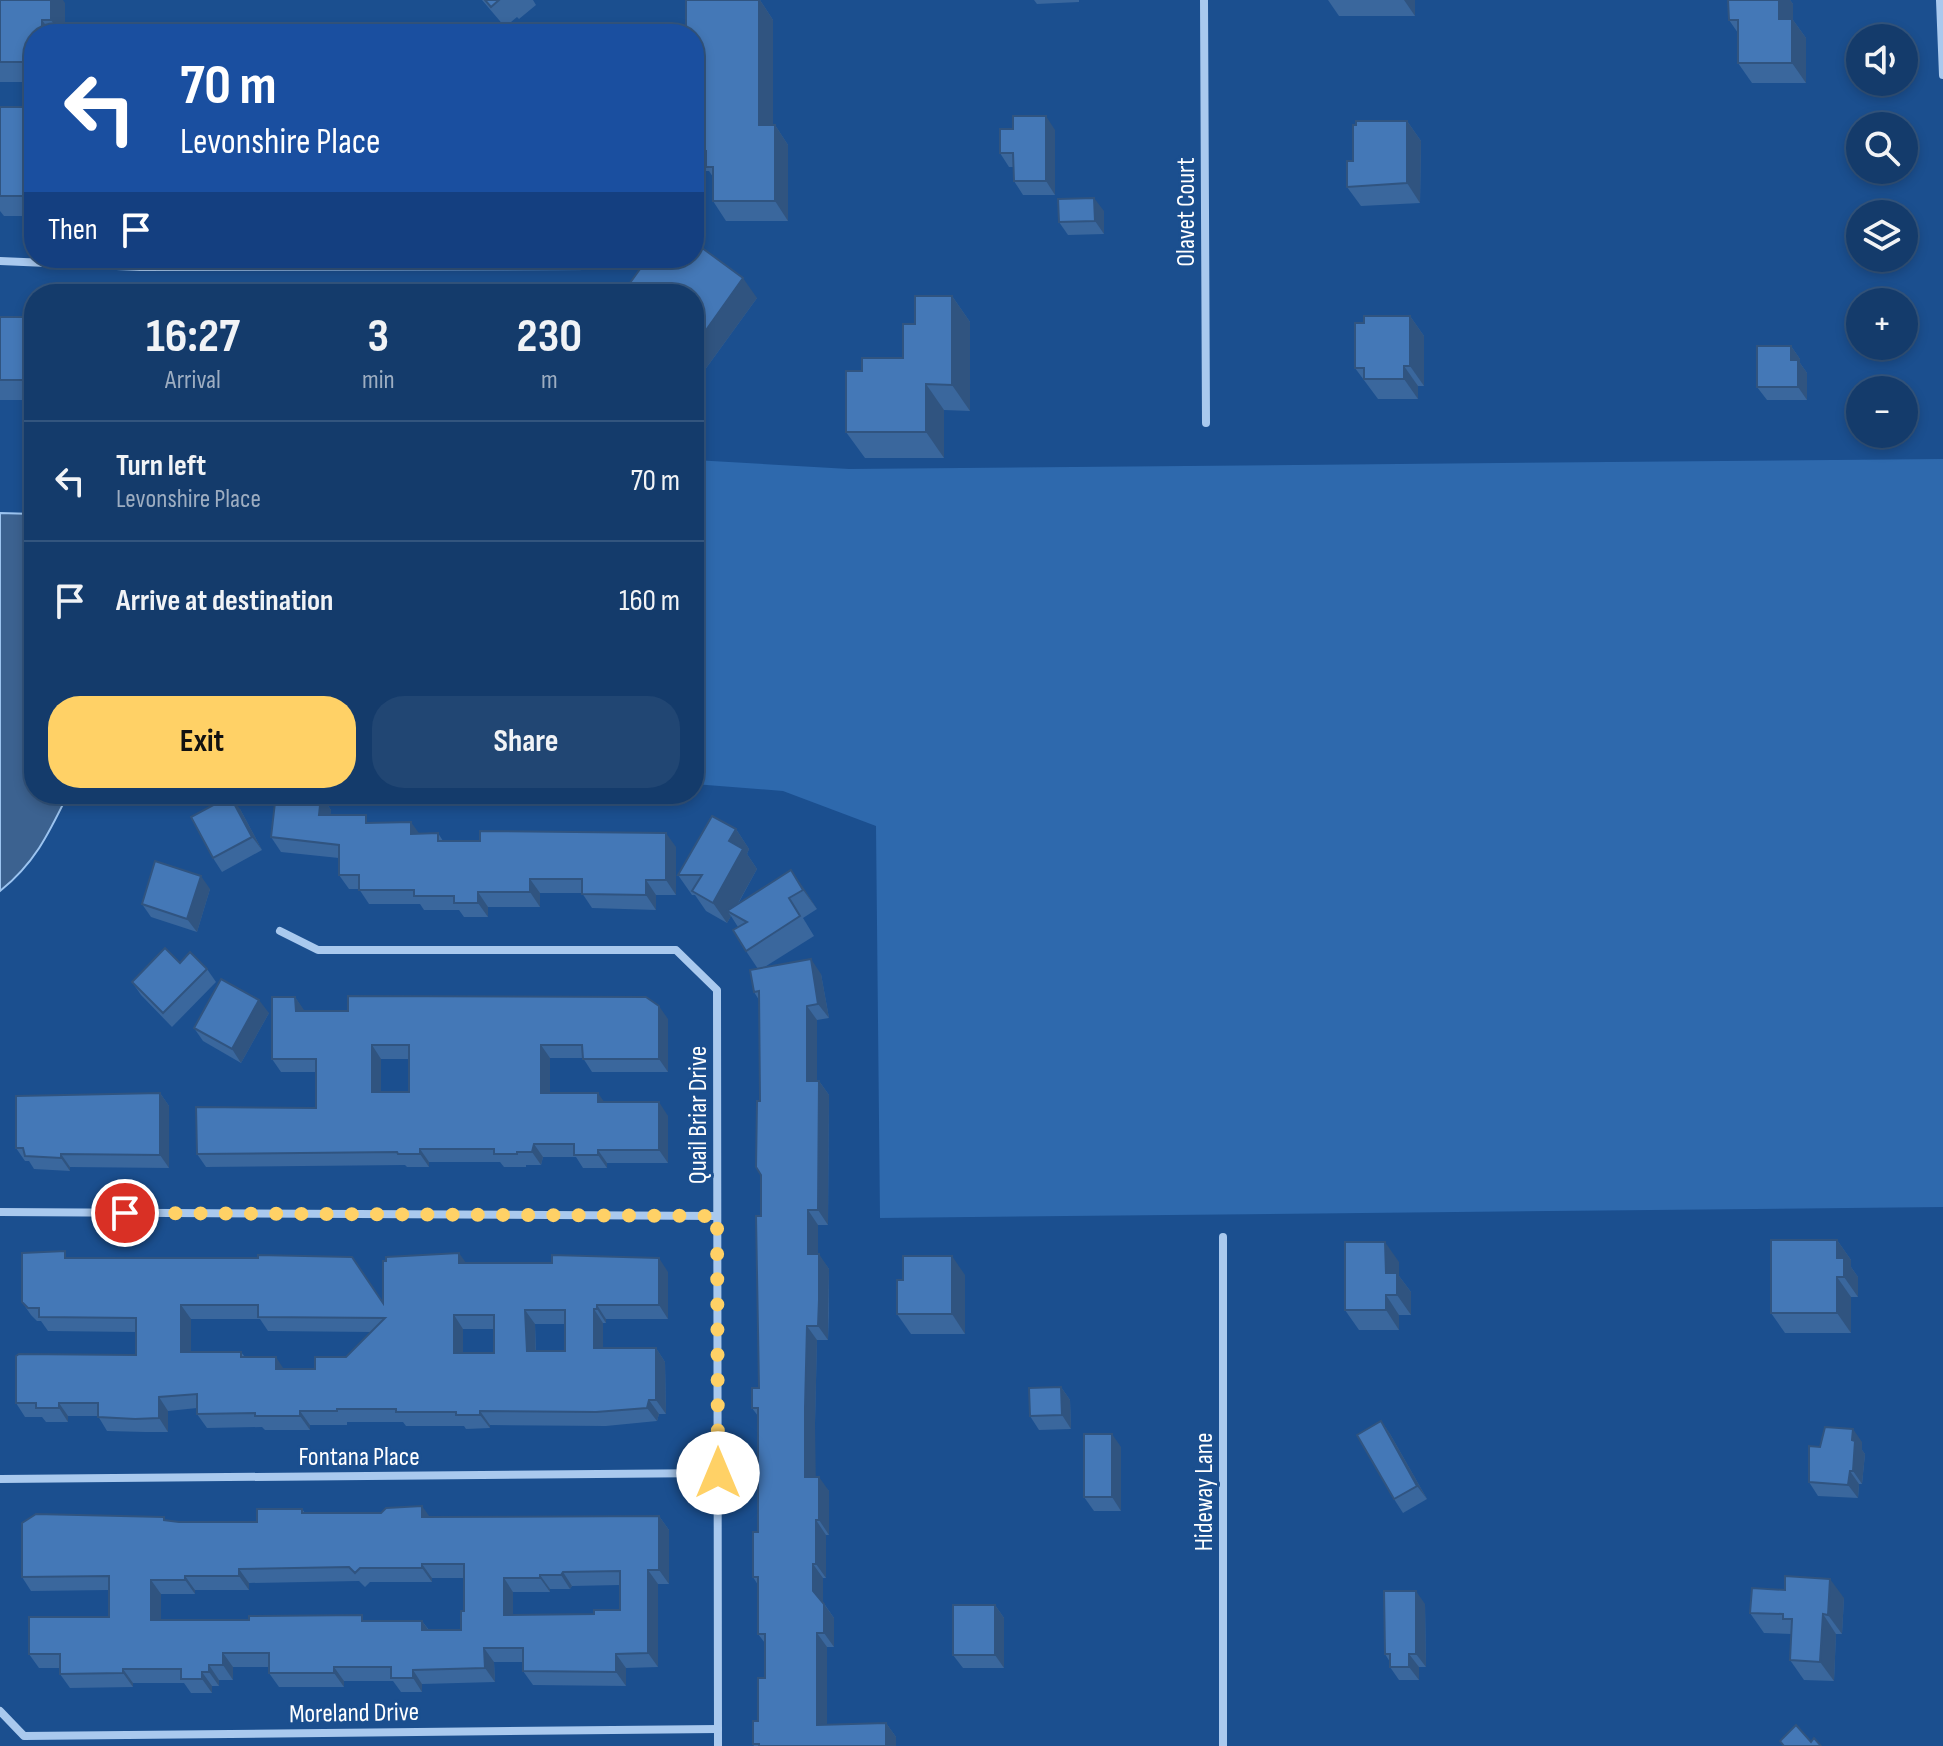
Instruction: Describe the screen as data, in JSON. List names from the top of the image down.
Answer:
{
  "streets": {
    "street": [
      "Olavet Court",
      "Quail Briar Drive",
      "Fontana Place",
      "Hideway Lane",
      "Moreland Drive"
    ]
  },
  "crossings": [
    ["Quail Briar Drive", "Fontana Place"],
    ["Quail Briar Drive", "Moreland Drive"]
  ],
  "page": {
    "map_buttons": ["+", "−"],
    "turn": ["70 m", "Levonshire Place"],
    "then": "Then",
    "eta": [
      "16:27",
      "Arrival",
      "3",
      "min",
      "230",
      "m"
    ],
    "list": [
      {
        "name": "Turn left",
        "note": "Levonshire Place",
        "value": "70 m"
      },
      {
        "name": "Arrive at destination",
        "value": "160 m"
      }
    ],
    "buttons": ["Exit", "Share"]
  }
}
